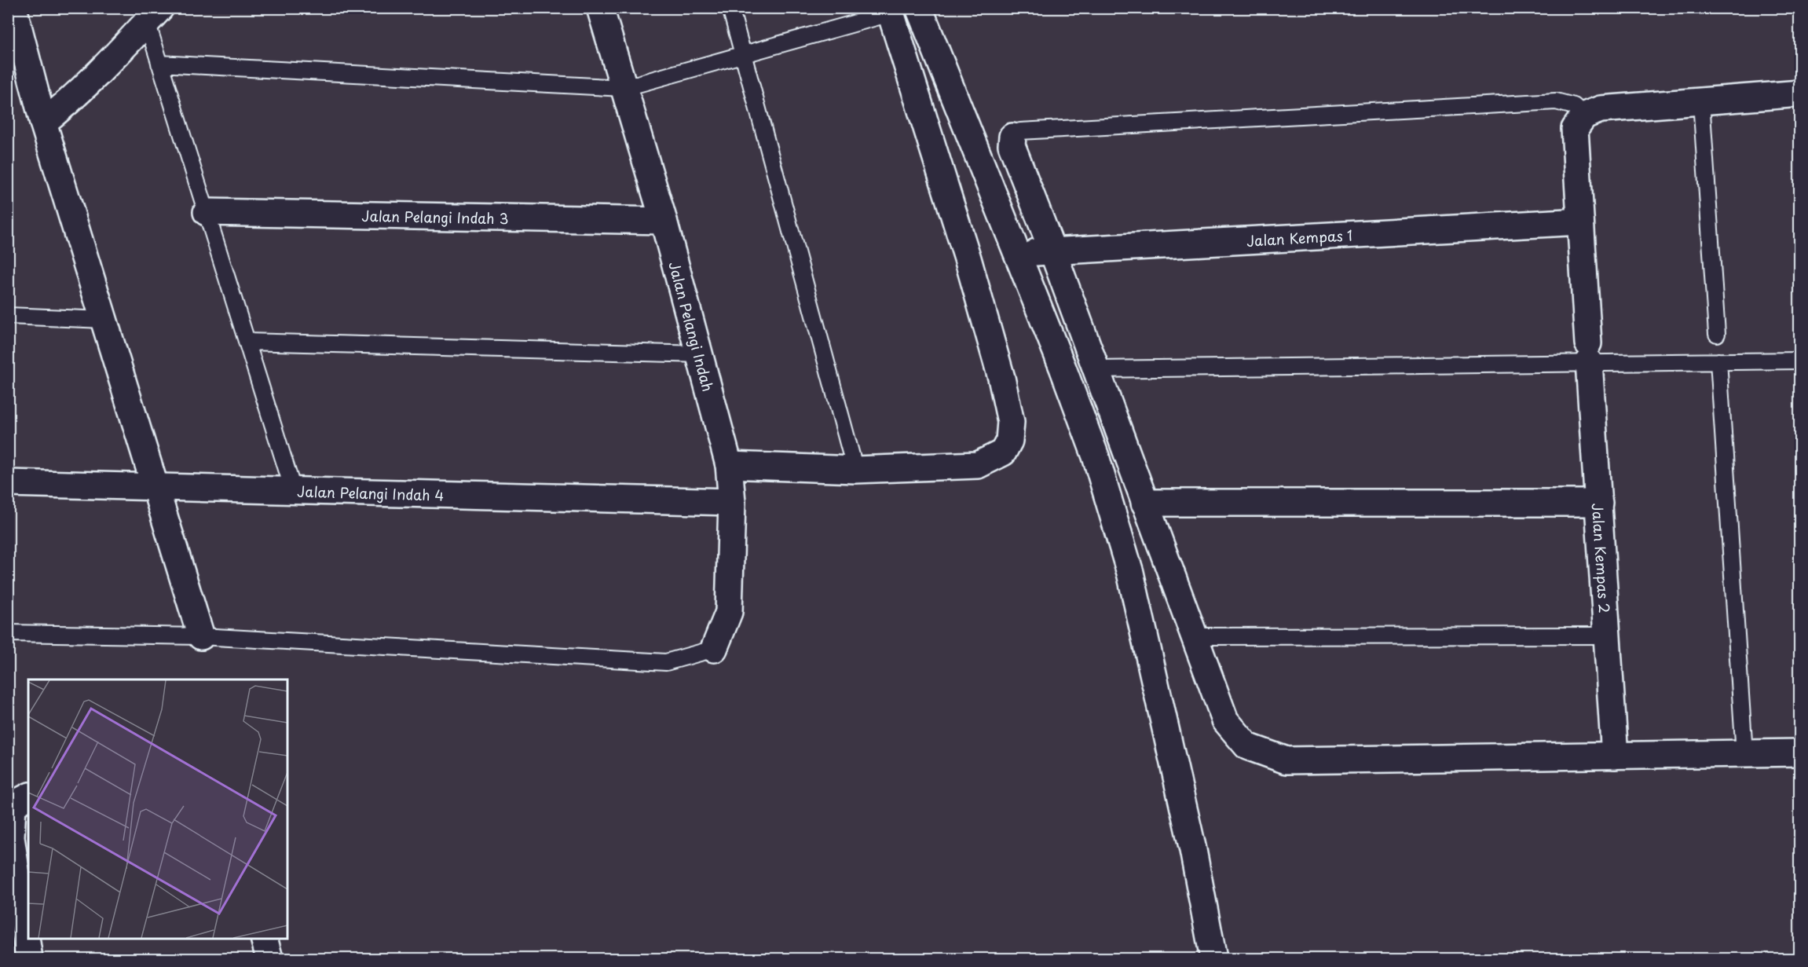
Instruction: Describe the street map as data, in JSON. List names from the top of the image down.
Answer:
{
  "streets": {
    "street": [
      "Jalan Pelangi Indah 3",
      "Jalan Kempas 1",
      "Jalan Pelangi Indah",
      "Jalan Pelangi Indah 4",
      "Jalan Kempas 2"
    ]
  },
  "crossings": [
    ["Jalan Pelangi Indah 3", "Jalan Pelangi Indah"],
    ["Jalan Kempas 1", "Jalan Kempas 2"],
    ["Jalan Pelangi Indah", "Jalan Pelangi Indah 4"]
  ]
}
